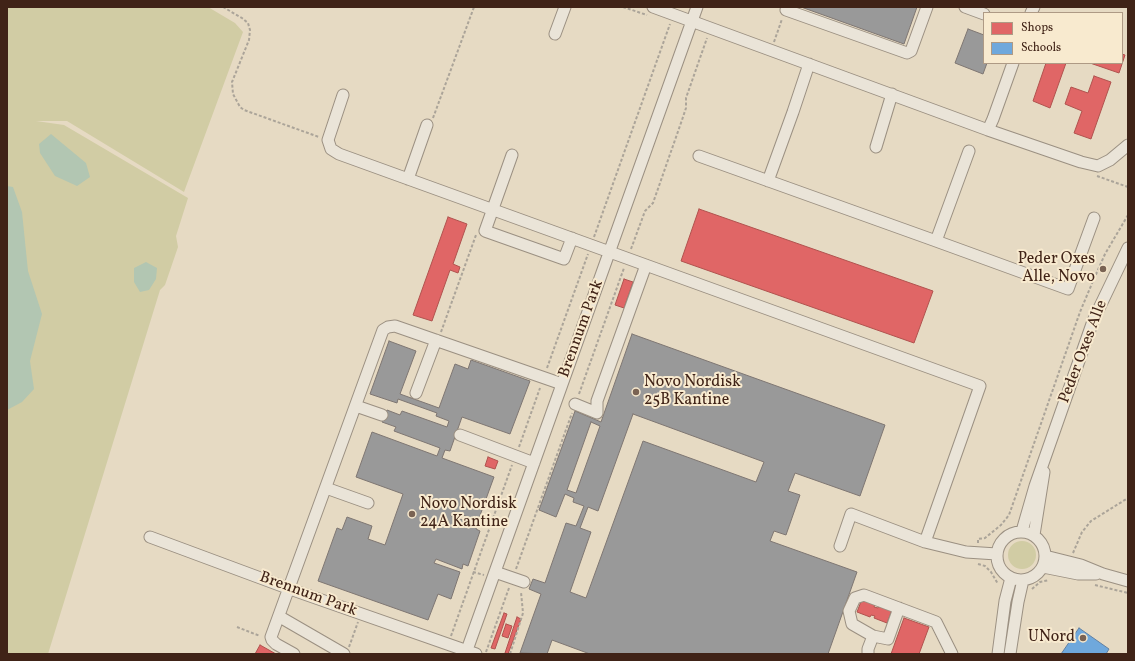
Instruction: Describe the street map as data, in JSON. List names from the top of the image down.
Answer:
{
  "streets": {
    "street": ["Brennum Park", "Peder Oxes Alle"]
  },
  "places": [
    "Peder Oxes Alle, Novo",
    "Novo Nordisk 25B Kantine",
    "Novo Nordisk 24A Kantine",
    "UNord"
  ],
  "legend": ["Shops", "Schools"]
}
